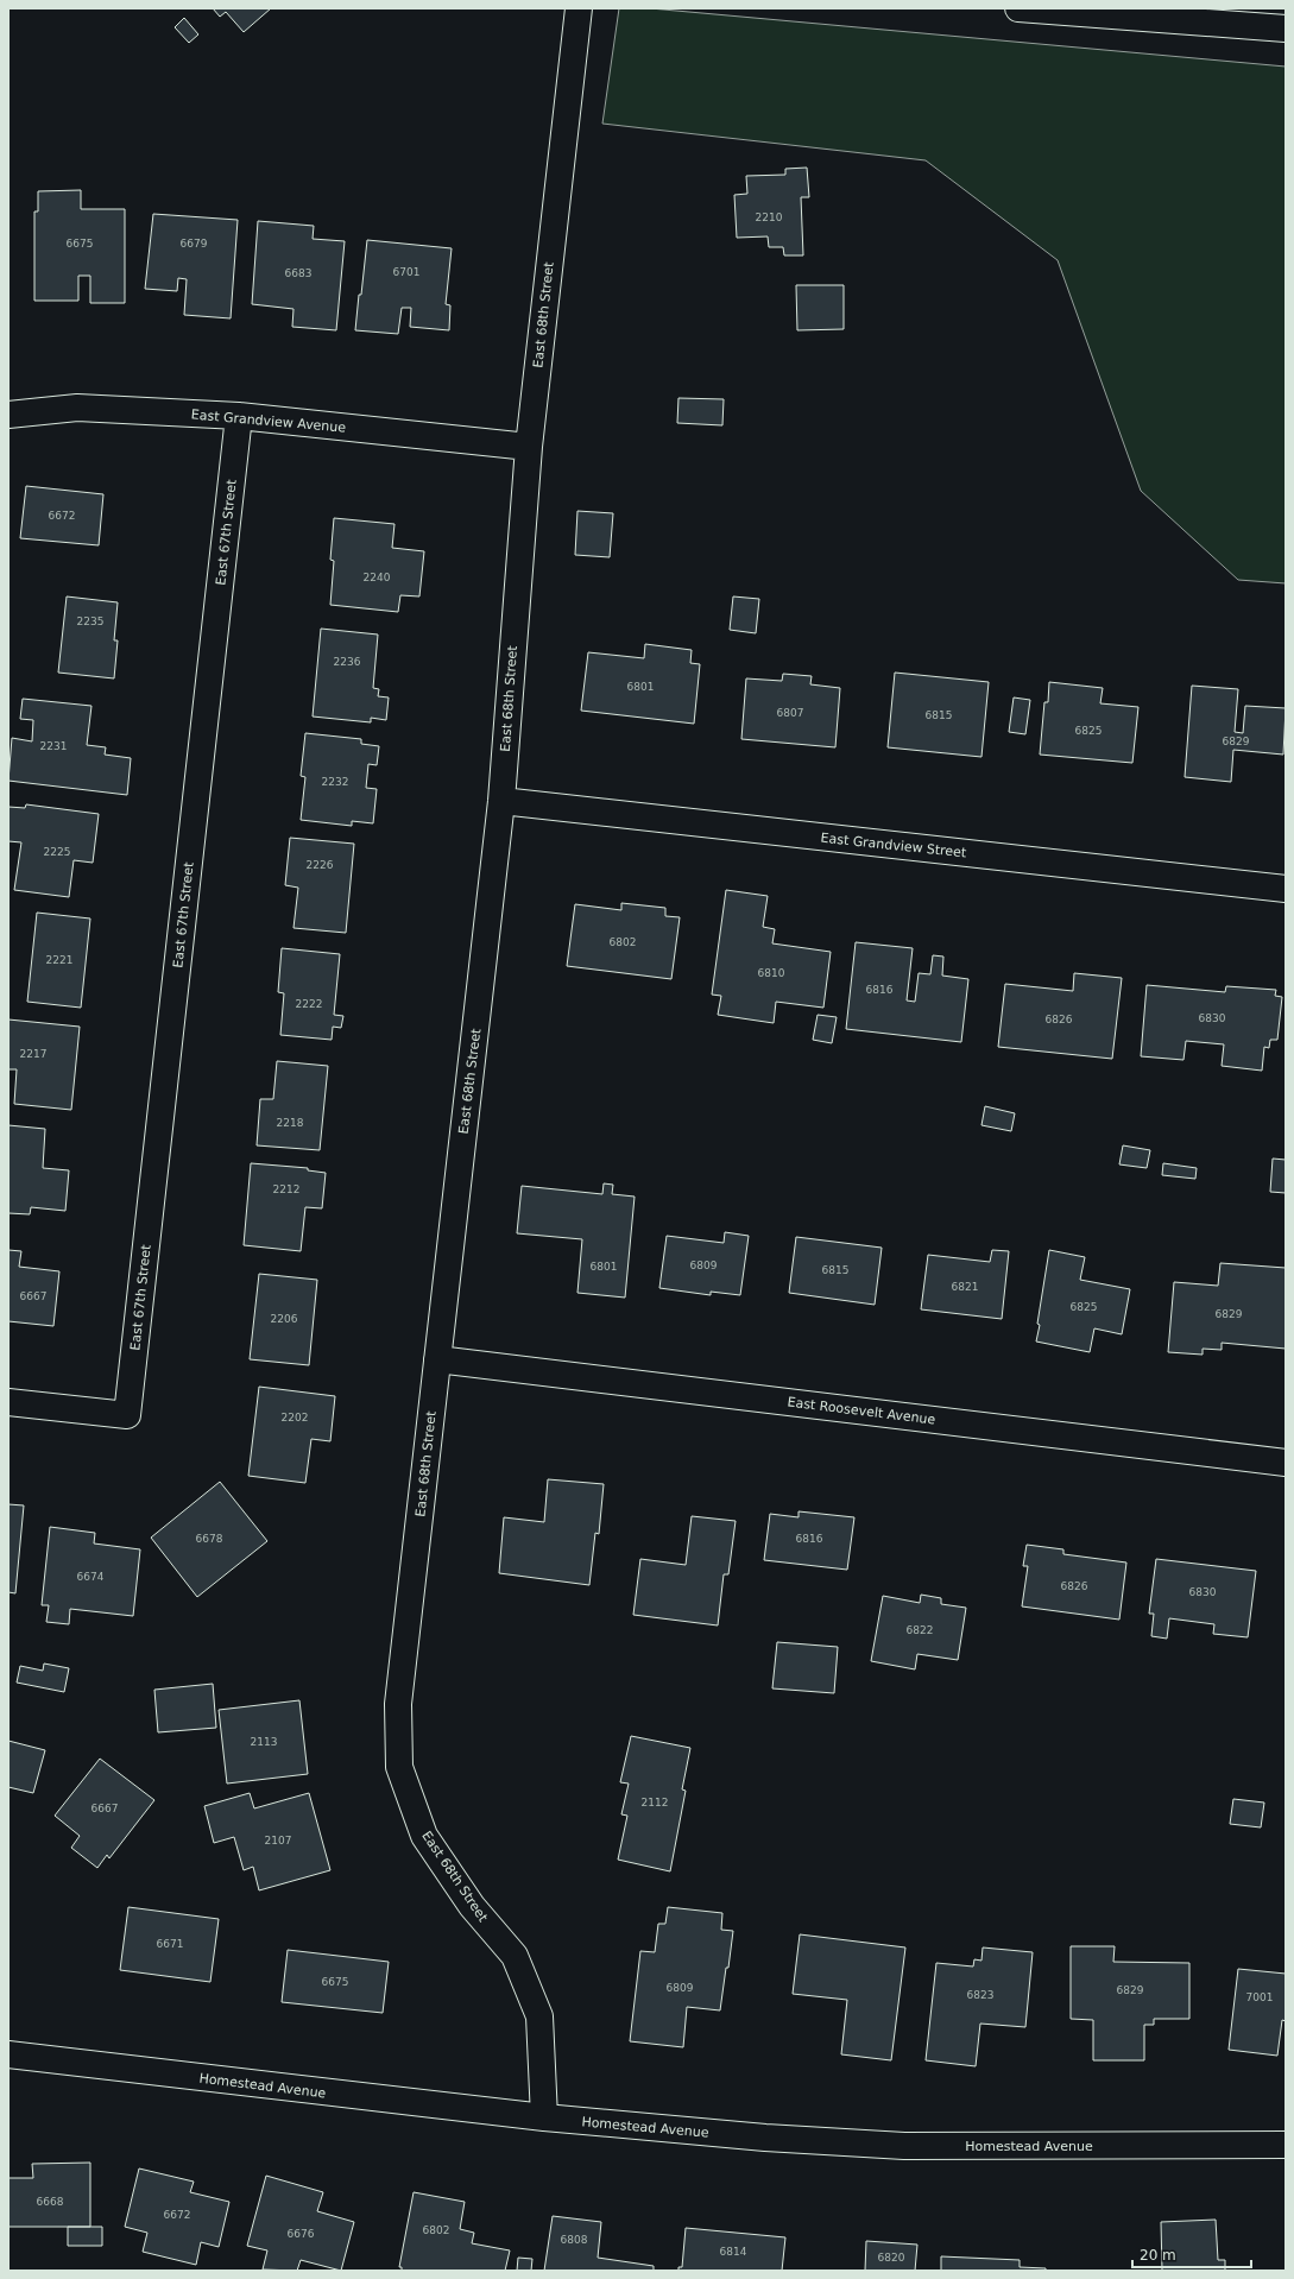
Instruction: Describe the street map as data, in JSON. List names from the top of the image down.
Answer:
{
  "streets": {
    "street": [
      "East 68th Street",
      "East Grandview Avenue",
      "East 67th Street",
      "East Grandview Street",
      "East Roosevelt Avenue",
      "Homestead Avenue"
    ]
  },
  "crossings": [
    ["East 68th Street", "East Grandview Avenue"],
    ["East 68th Street", "East Grandview Street"],
    ["East 68th Street", "East Roosevelt Avenue"],
    ["East 68th Street", "Homestead Avenue"],
    ["East Grandview Avenue", "East 67th Street"]
  ],
  "house_numbers": [
    "2210",
    "6675",
    "6679",
    "6701",
    "6683",
    "6672",
    "2240",
    "2235",
    "2236",
    "6801",
    "6807",
    "6815",
    "6825",
    "6829",
    "2231",
    "2232",
    "2225",
    "2226",
    "6802",
    "2221",
    "6810",
    "6816",
    "2222",
    "6830",
    "6826",
    "2217",
    "2218",
    "2212",
    "6809",
    "6801",
    "6815",
    "6821",
    "6667",
    "6825",
    "6829",
    "2206",
    "2202",
    "6678",
    "6816",
    "6674",
    "6826",
    "6830",
    "6822",
    "2113",
    "2112",
    "6667",
    "2107",
    "6671",
    "6675",
    "6809",
    "6829",
    "6823",
    "7001",
    "6668",
    "6672",
    "6802",
    "6676",
    "6808",
    "6814",
    "6820"
  ],
  "scale_bar": "20 m"
}
